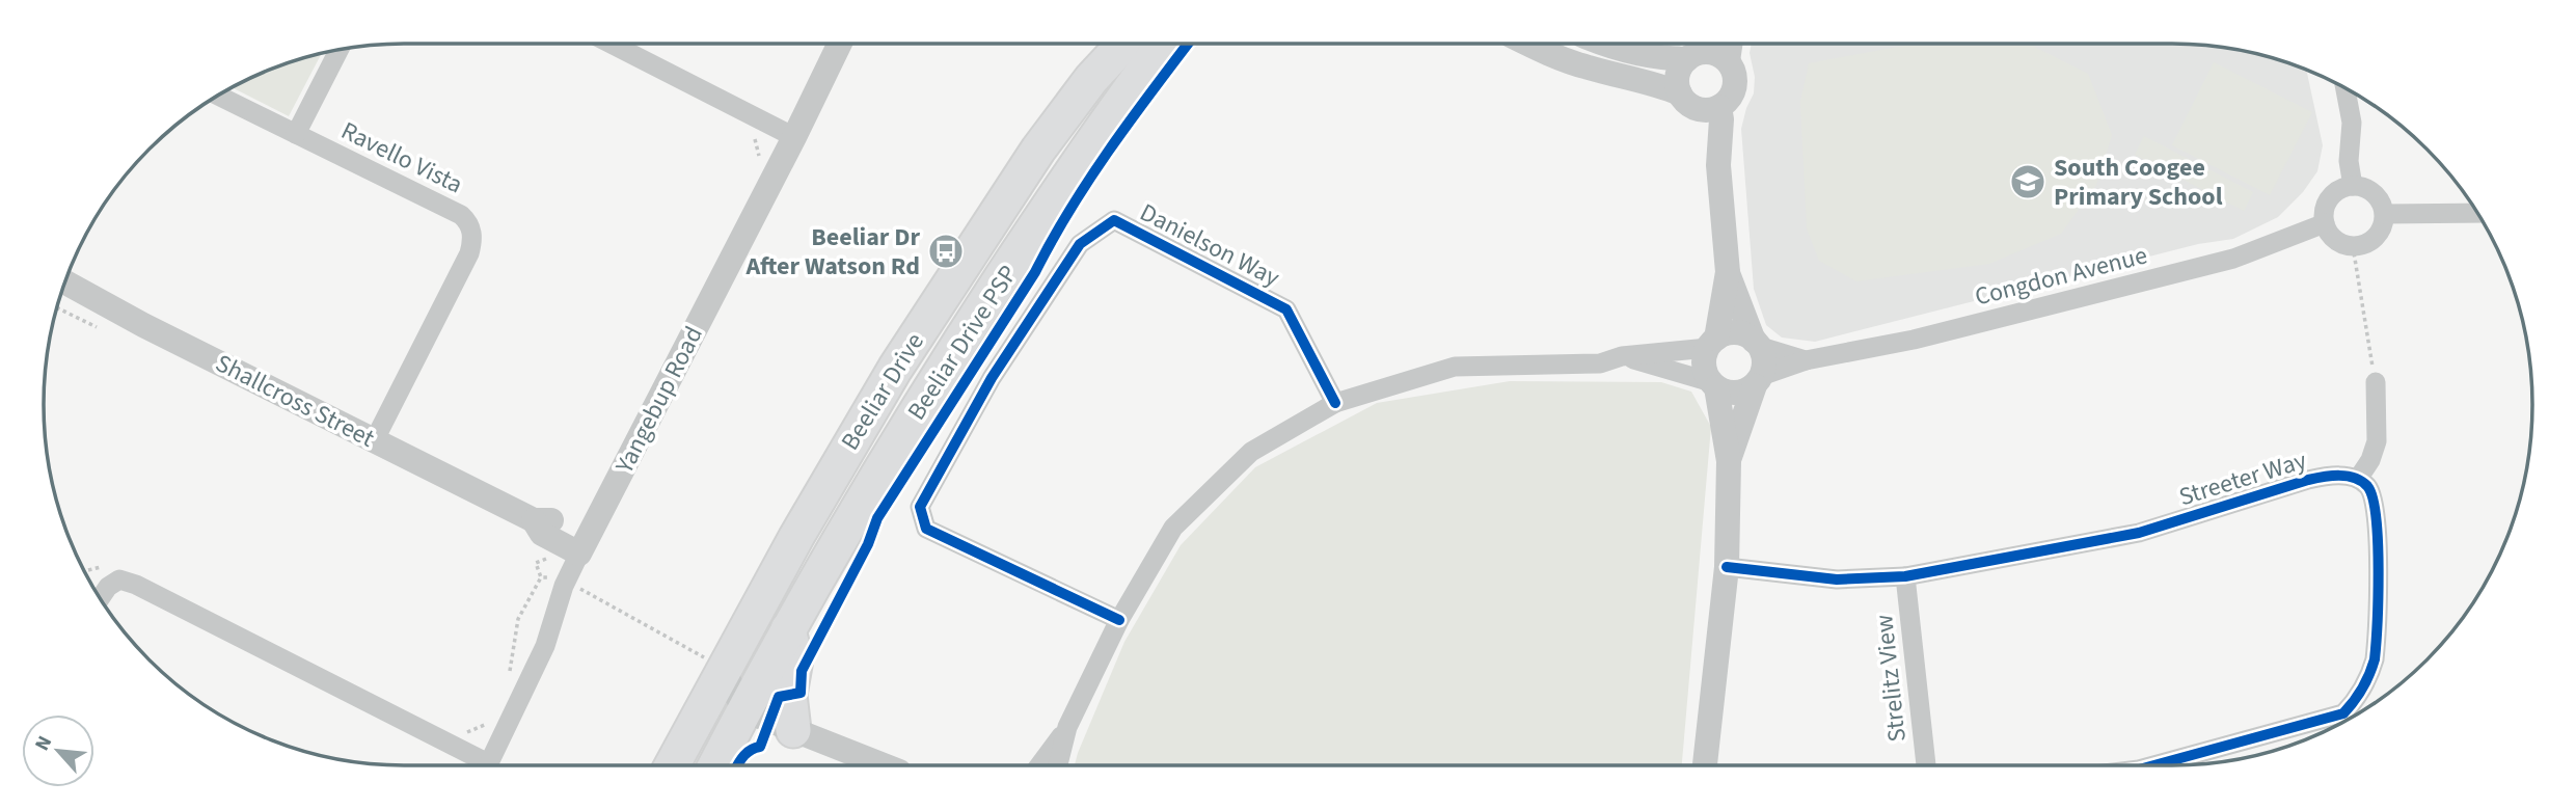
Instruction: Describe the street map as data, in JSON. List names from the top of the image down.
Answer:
{
  "streets": {
    "highway": ["Beeliar Drive"],
    "street": [
      "Ravello Vista",
      "Danielson Way",
      "Congdon Avenue",
      "Yangebup Road",
      "Shallcross Street",
      "Streeter Way",
      "Strelitz View"
    ],
    "cycle path": ["Beeliar Drive PSP"]
  },
  "crossings": [
    ["Ravello Vista", "Shallcross Street"],
    ["Yangebup Road", "Shallcross Street"],
    ["Streeter Way", "Strelitz View"]
  ],
  "places": {
    "school or university": ["South Coogee Primary School"],
    "bus stop": ["Beeliar Dr After Watson Rd"]
  },
  "north": "top left"
}
